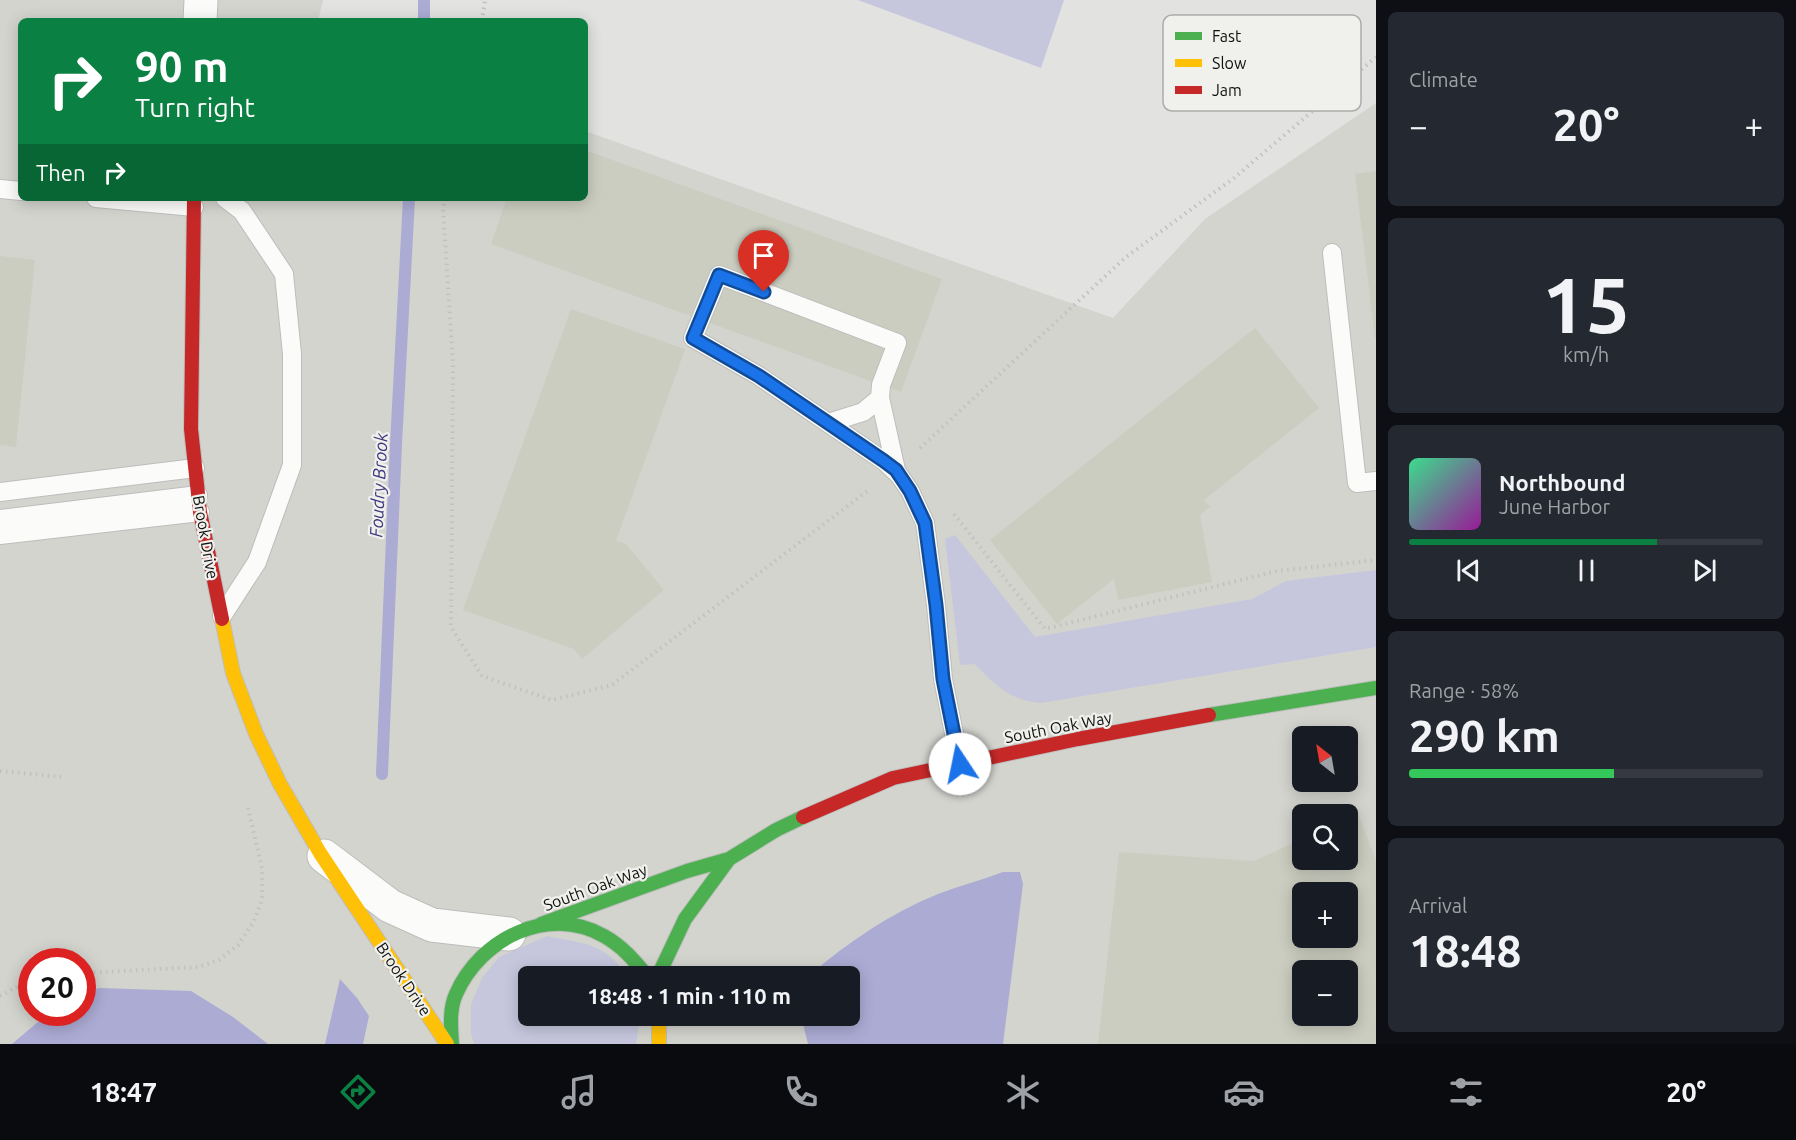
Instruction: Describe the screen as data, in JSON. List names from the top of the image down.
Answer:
{
  "streets": {
    "street": ["Brook Drive", "South Oak Way"]
  },
  "crossings": [
    ["Brook Drive", "South Oak Way"]
  ],
  "water": ["Foudry Brook"],
  "legend": ["Fast", "Slow", "Jam"],
  "north": "top left",
  "page": {
    "tile": [
      "Climate",
      ["15", "km/h"],
      ["Range · 58%", "290 km"],
      ["Arrival", "18:48"]
    ],
    "turn": ["90 m", "Turn right"],
    "heat": ["−", "20°", "+"],
    "then": "Then",
    "song": ["Northbound", "June Harbor"],
    "map_buttons": ["+", "−"],
    "limit": "20",
    "trip": "18:48 · 1 min · 110 m",
    "tabs": ["18:47", "20°"]
  }
}
